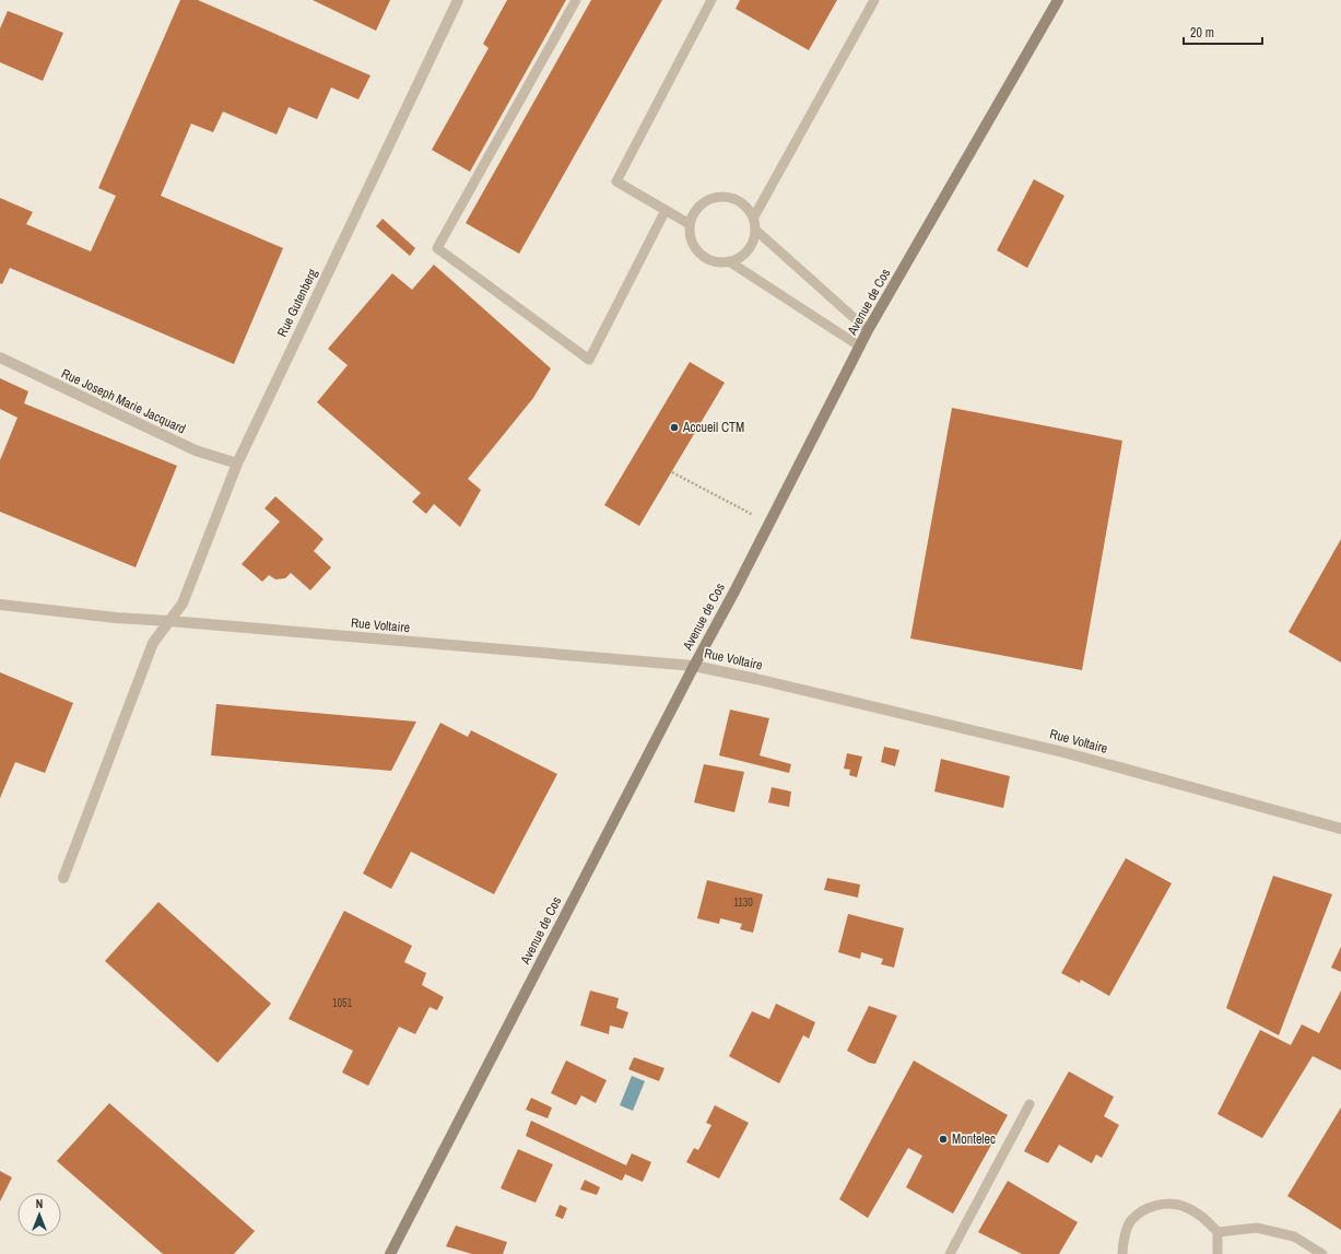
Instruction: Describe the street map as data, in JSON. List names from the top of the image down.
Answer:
{
  "streets": {
    "street": [
      "Avenue de Cos",
      "Rue Gutenberg",
      "Rue Joseph Marie Jacquard",
      "Rue Voltaire"
    ]
  },
  "crossings": [
    ["Avenue de Cos", "Rue Voltaire"],
    ["Rue Gutenberg", "Rue Joseph Marie Jacquard"],
    ["Rue Gutenberg", "Rue Voltaire"]
  ],
  "places": ["Accueil CTM", "Montelec"],
  "house_numbers": ["1130", "1051"],
  "scale_bar": "20 m",
  "north": "top"
}
